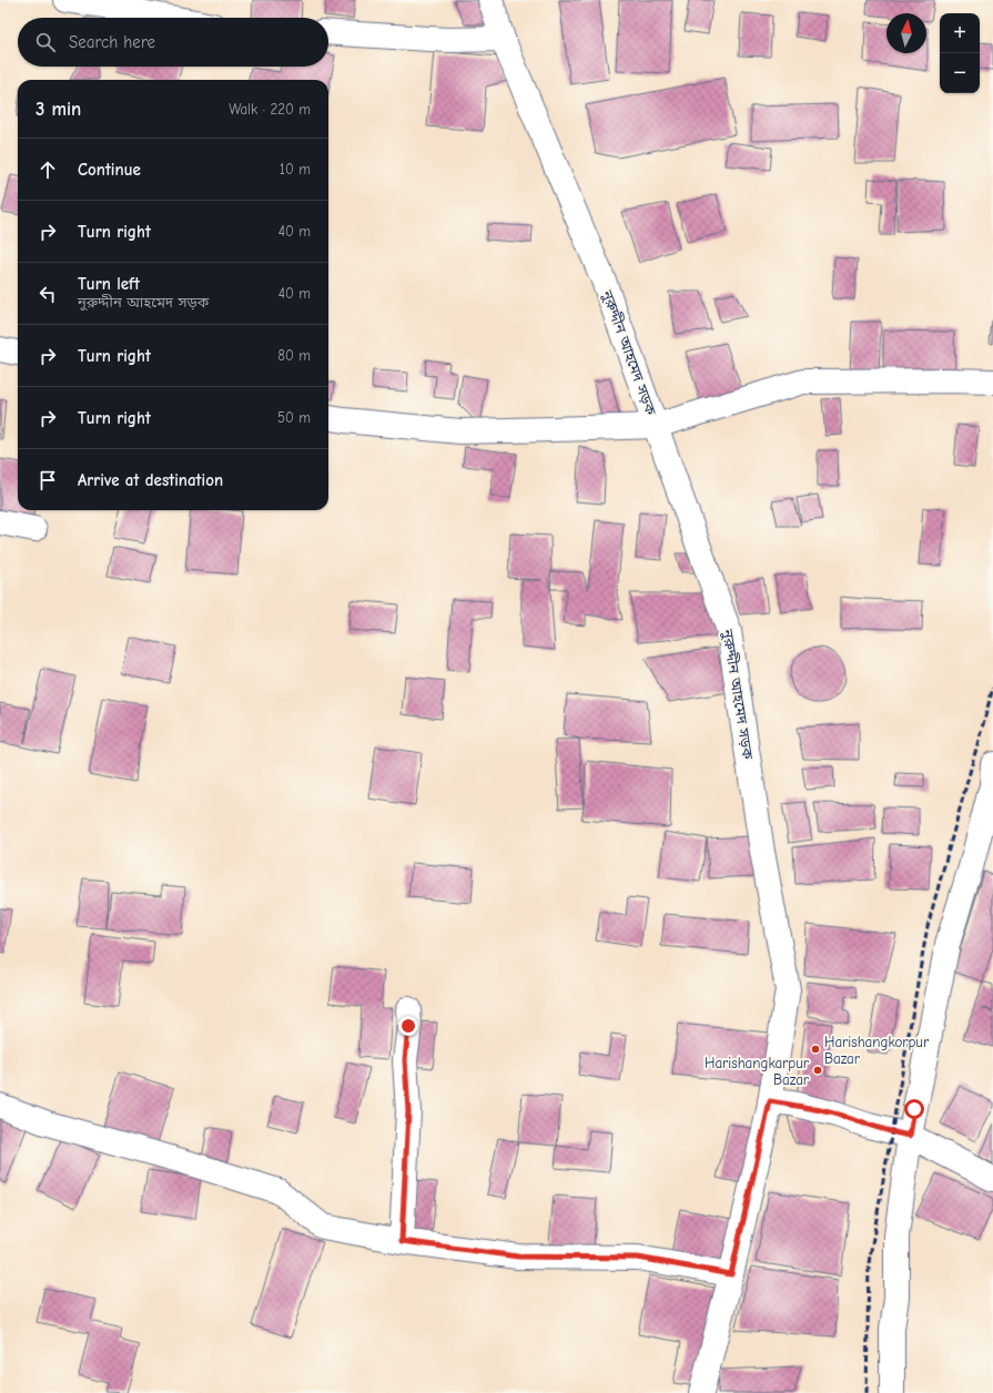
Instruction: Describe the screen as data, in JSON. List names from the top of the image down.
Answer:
{
  "streets": {
    "street": ["নুরুদ্দীন আহমেদ সড়ক"]
  },
  "places": ["Harishangkorpur Bazar", "Harishangkarpur Bazar"],
  "north": "top",
  "page": {
    "map_buttons": ["+", "−"],
    "search": "Search here",
    "heading": ["3 min", "Walk · 220 m"],
    "list": [
      ["Continue", "10 m"],
      ["Turn right", "40 m"],
      ["Turn left", "নুরুদ্দীন আহমেদ সড়ক", "40 m"],
      ["Turn right", "80 m"],
      ["Turn right", "50 m"],
      "Arrive at destination"
    ]
  }
}
